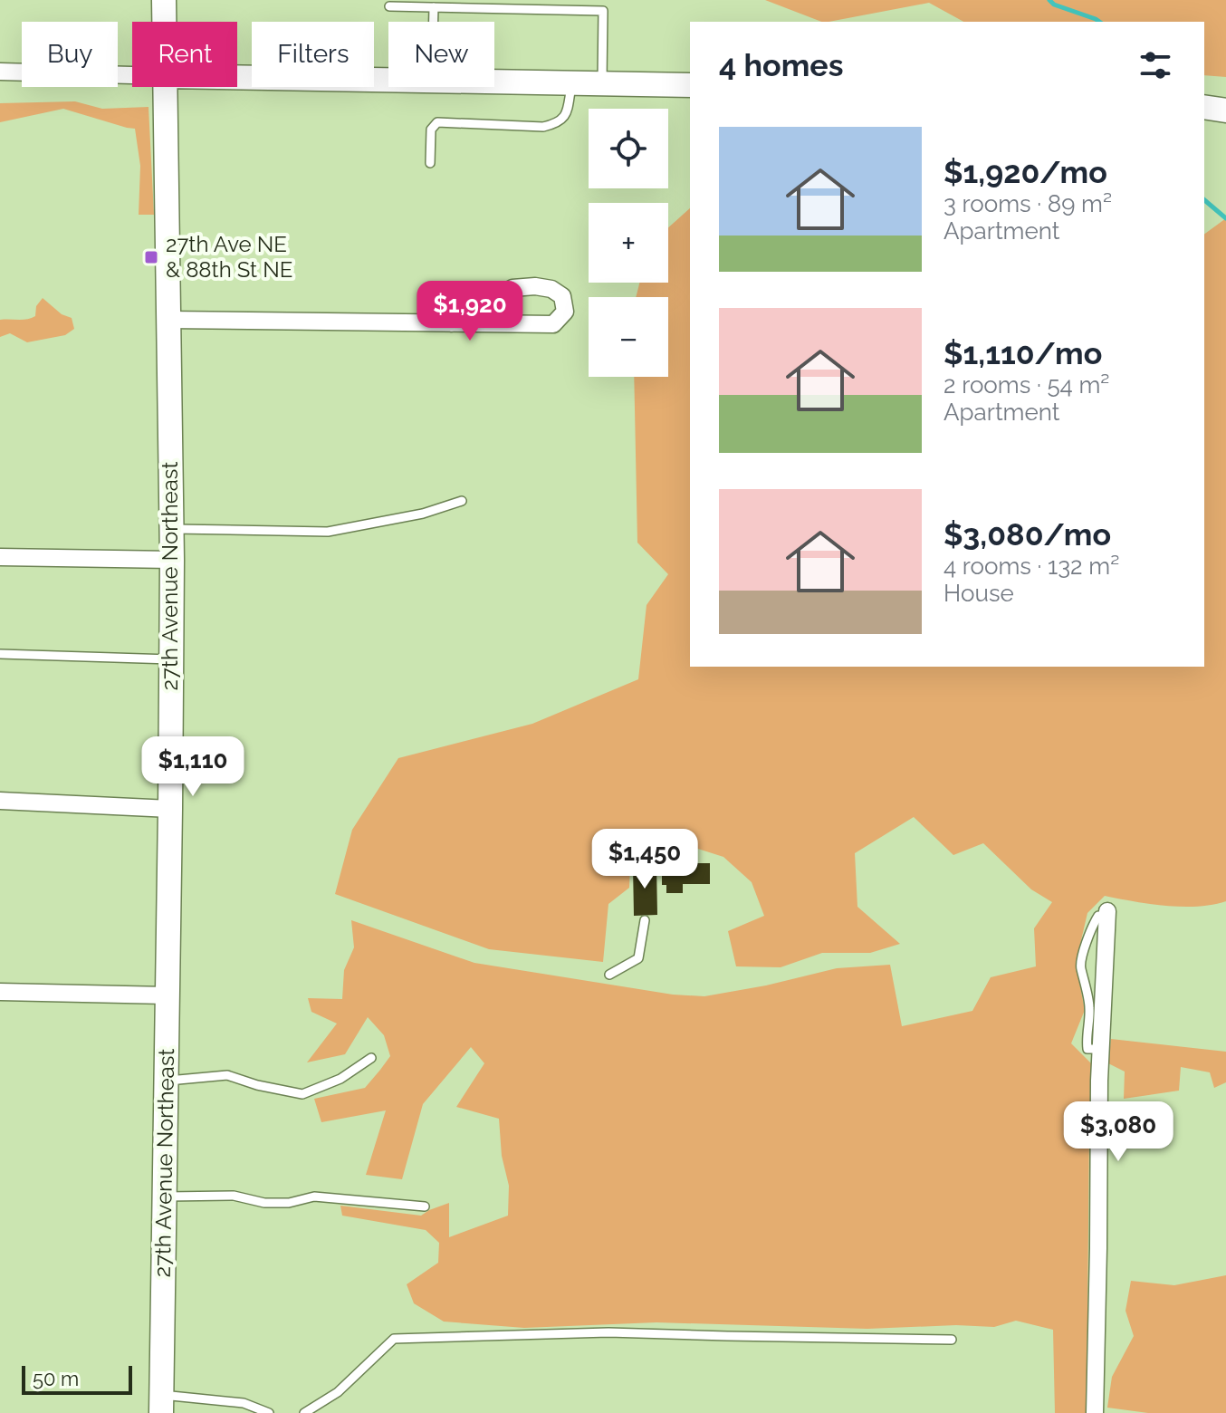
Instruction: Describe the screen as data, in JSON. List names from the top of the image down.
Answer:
{
  "streets": {
    "street": ["27th Avenue Northeast"]
  },
  "places": {
    "transit": ["27th Ave NE & 88th St NE"]
  },
  "scale_bar": "50 m",
  "page": {
    "chip": [
      "Buy",
      "Rent",
      "Filters",
      "New"
    ],
    "heading": "4 homes",
    "map_buttons": ["+", "−"],
    "list": [
      {
        "name": "$1,920/mo",
        "note": "3 rooms · 89 m² · Apartment"
      },
      {
        "name": "$1,110/mo",
        "note": "2 rooms · 54 m² · Apartment"
      },
      {
        "name": "$3,080/mo",
        "note": "4 rooms · 132 m² · House"
      }
    ],
    "price": [
      "$1,920",
      "$1,110",
      "$1,450",
      "$3,080"
    ],
    "scale": "50 m"
  }
}
